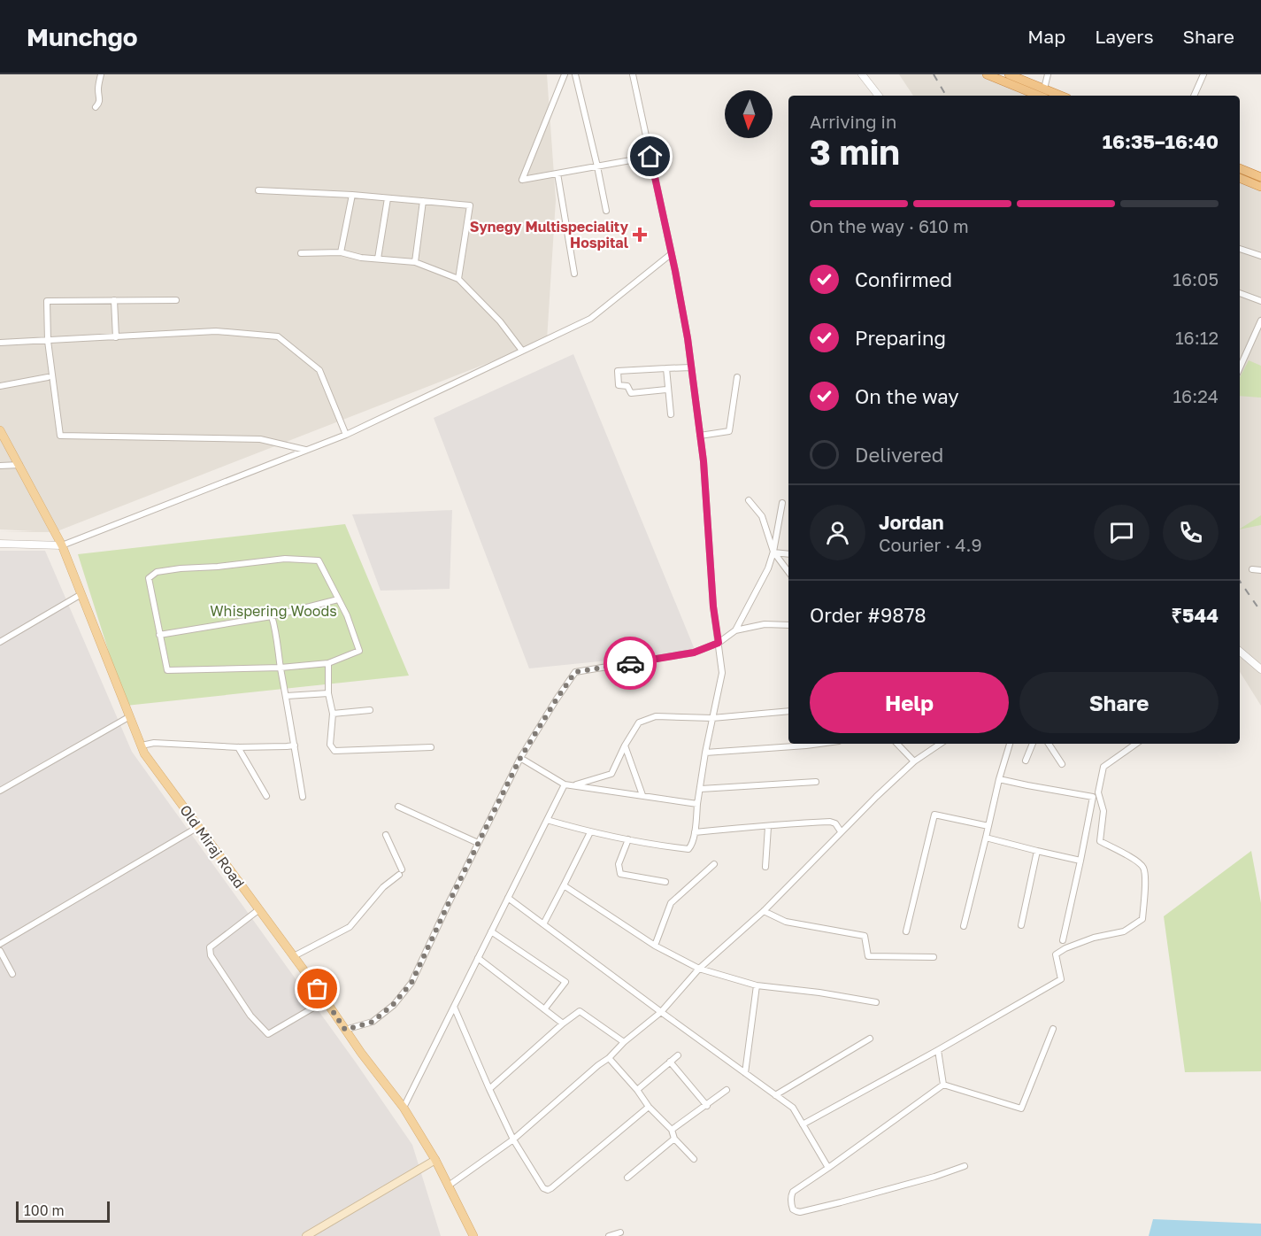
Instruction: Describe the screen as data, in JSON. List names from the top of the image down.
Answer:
{
  "streets": {
    "main road": ["Old Miraj Road"]
  },
  "parks": ["Whispering Woods"],
  "places": {
    "health": ["Synegy Multispeciality Hospital"]
  },
  "scale_bar": "100 m",
  "north": "bottom",
  "page": {
    "header": "Munchgo",
    "nav": ["Map", "Layers", "Share"],
    "heading": ["3 min", "Arriving in", "16:35–16:40"],
    "panel": [
      "Jordan",
      "Courier · 4.9",
      "Order #9878",
      "₹544"
    ],
    "bar": "On the way · 610 m",
    "list": [
      ["Confirmed", "16:05"],
      ["Preparing", "16:12"],
      ["On the way", "16:24"],
      "Delivered"
    ],
    "buttons": ["Help", "Share"],
    "scale": "100 m"
  }
}
